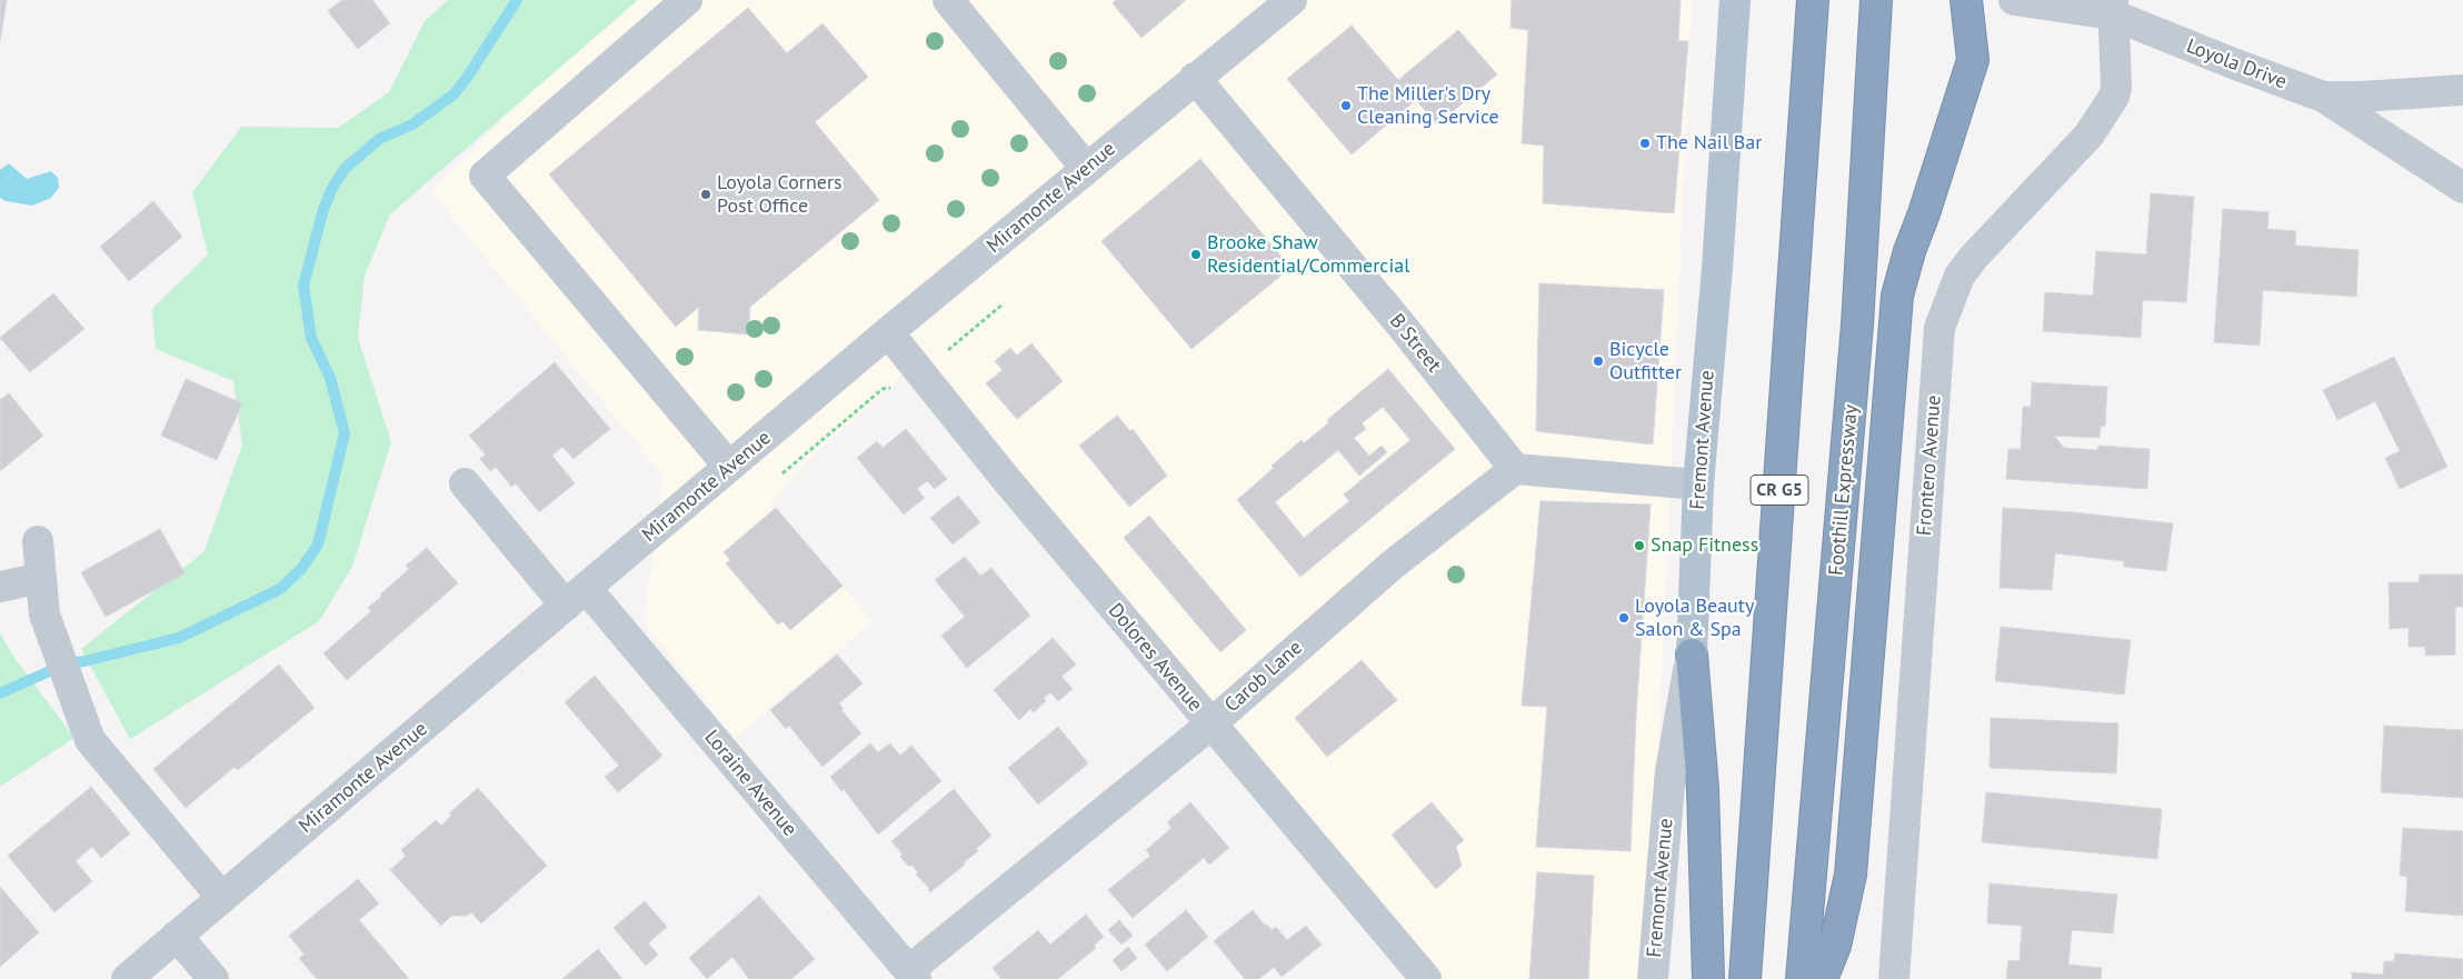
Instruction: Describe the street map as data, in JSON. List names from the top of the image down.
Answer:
{
  "streets": {
    "highway": ["CR G5", "Foothill Expressway"],
    "main road": ["Fremont Avenue"],
    "street": [
      "Loyola Drive",
      "Miramonte Avenue",
      "B Street",
      "Frontero Avenue",
      "Dolores Avenue",
      "Carob Lane",
      "Loraine Avenue"
    ]
  },
  "crossings": [
    ["Loyola Drive", "Frontero Avenue"],
    ["Miramonte Avenue", "B Street"],
    ["Miramonte Avenue", "Dolores Avenue"],
    ["Miramonte Avenue", "Loraine Avenue"],
    ["B Street", "Carob Lane"],
    ["Dolores Avenue", "Carob Lane"],
    ["Carob Lane", "Loraine Avenue"]
  ],
  "places": [
    "The Miller's Dry Cleaning Service",
    "The Nail Bar",
    "Loyola Corners Post Office",
    "Brooke Shaw Residential/Commercial",
    "Bicycle Outfitter",
    "Snap Fitness",
    "Loyola Beauty Salon & Spa"
  ]
}
